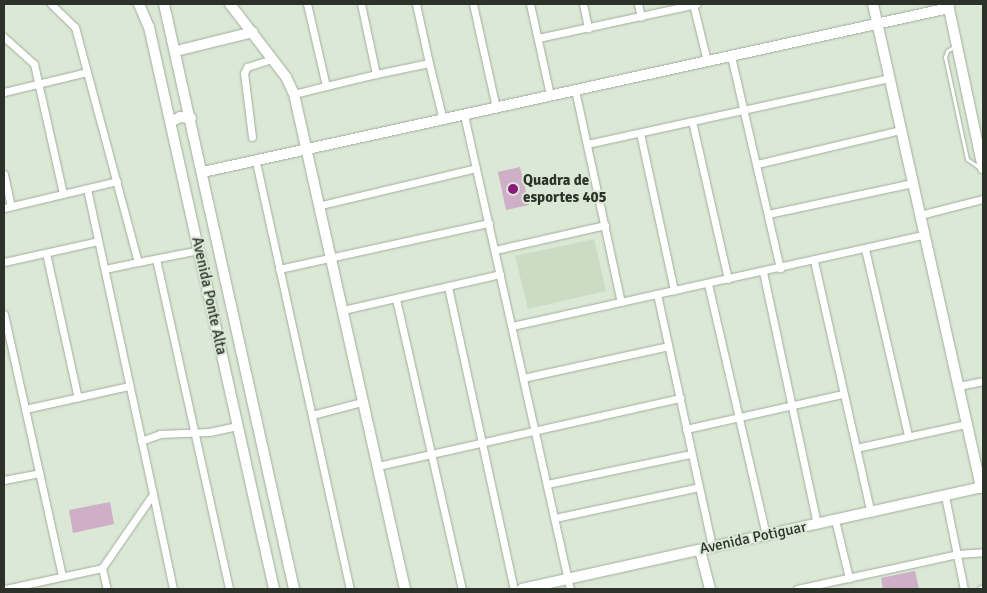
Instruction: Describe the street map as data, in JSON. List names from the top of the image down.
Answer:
{
  "streets": {
    "street": ["Avenida Ponte Alta", "Avenida Potiguar"]
  },
  "places": ["Quadra de esportes 405"]
}
